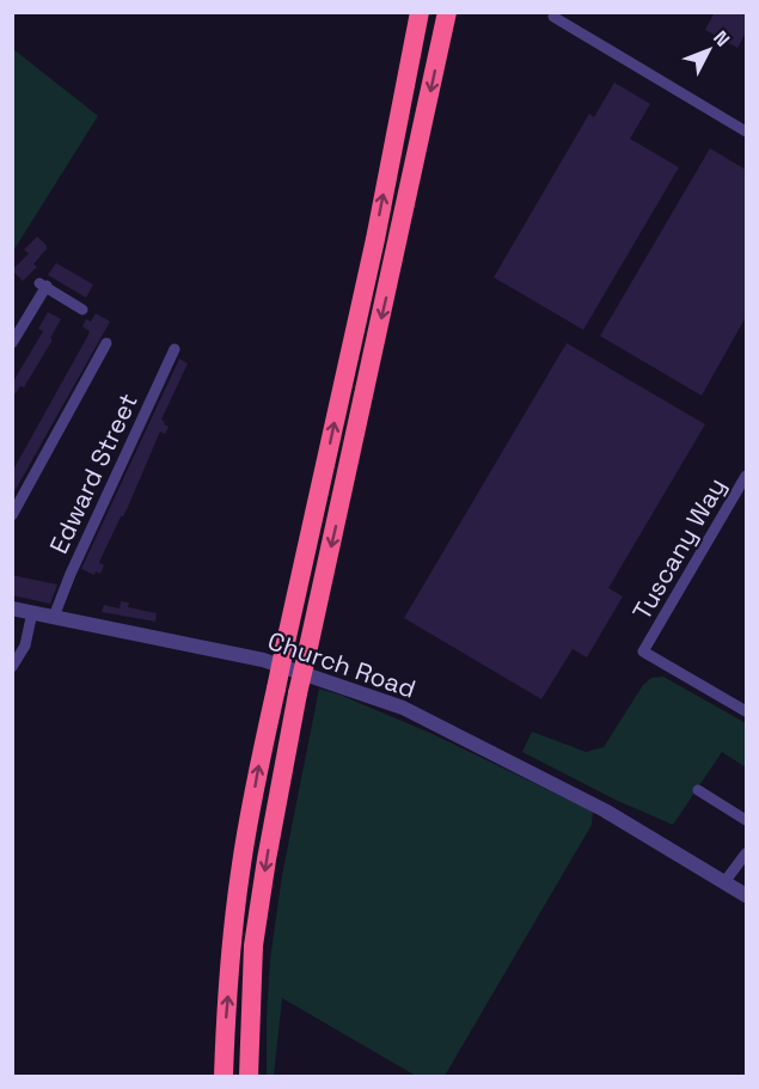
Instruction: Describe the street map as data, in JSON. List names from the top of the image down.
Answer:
{
  "streets": {
    "street": ["Edward Street", "Tuscany Way", "Church Road"]
  },
  "crossings": [
    ["Edward Street", "Church Road"]
  ],
  "north": "top right"
}
